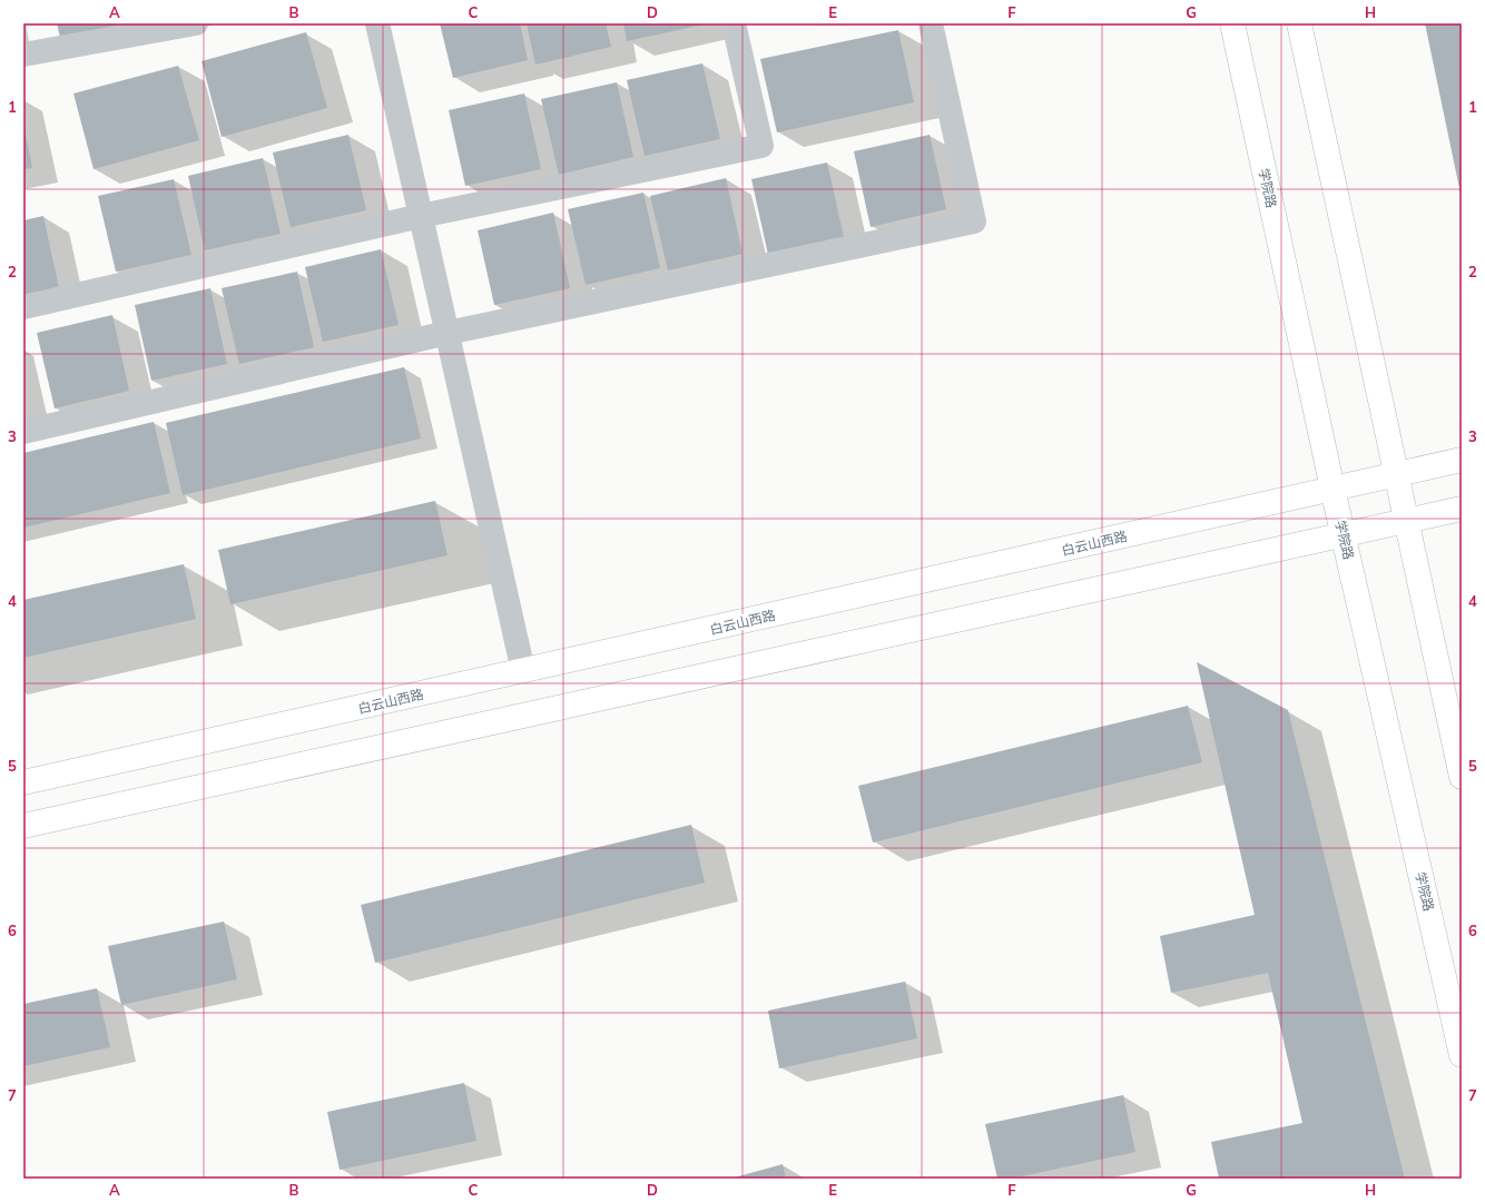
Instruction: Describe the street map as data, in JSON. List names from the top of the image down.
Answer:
{
  "streets": {
    "main road": ["学院路", "白云山西路"]
  },
  "crossings": [
    ["学院路", "白云山西路"]
  ],
  "grid": {
    "columns": [
      "A",
      "B",
      "C",
      "D",
      "E",
      "F",
      "G",
      "H"
    ],
    "rows": [
      "1",
      "2",
      "3",
      "4",
      "5",
      "6",
      "7"
    ]
  }
}
